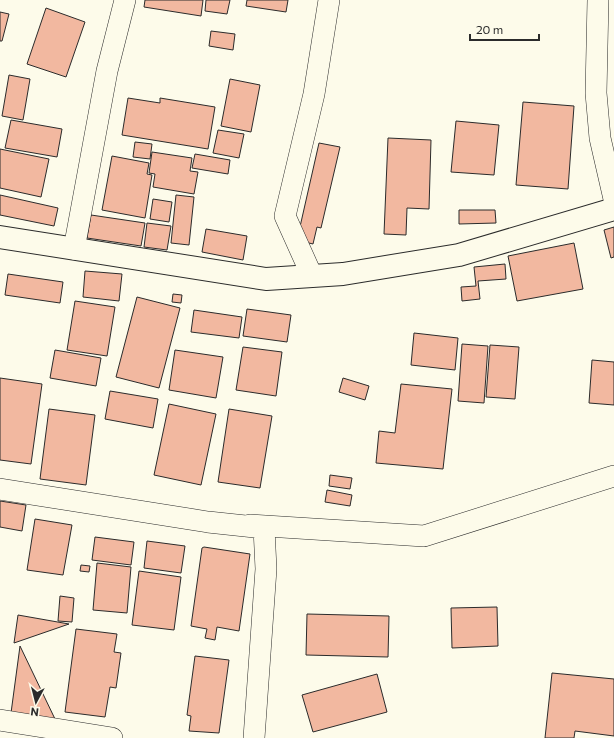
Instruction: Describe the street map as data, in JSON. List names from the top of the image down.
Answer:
{
  "scale_bar": "20 m",
  "north": "bottom"
}
